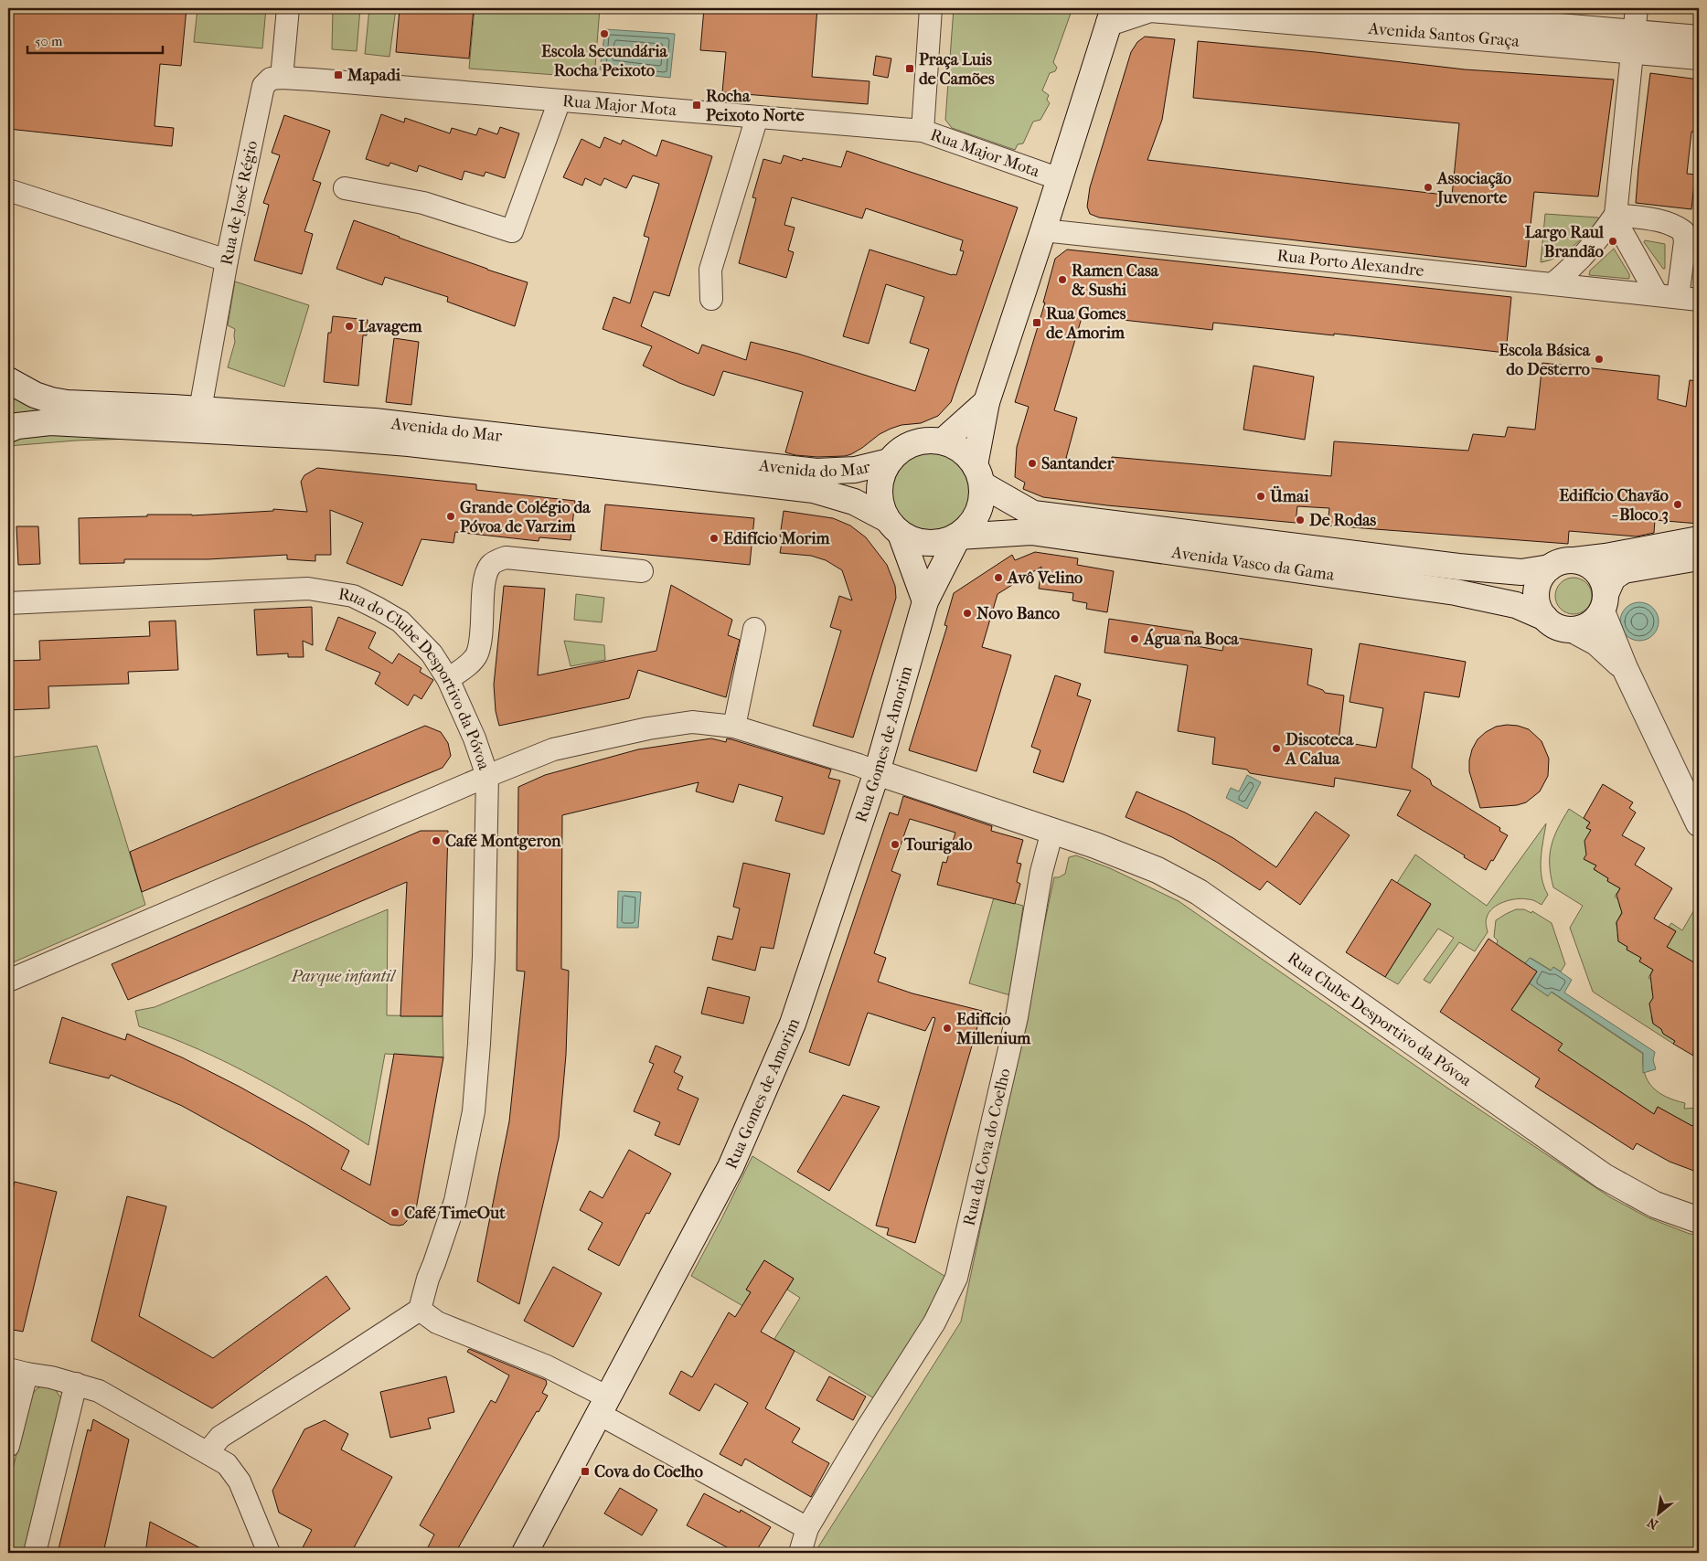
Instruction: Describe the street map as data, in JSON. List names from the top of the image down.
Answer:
{
  "streets": {
    "main road": [
      "Avenida Santos Graça",
      "Avenida do Mar",
      "Avenida Vasco da Gama",
      "Rua Gomes de Amorim",
      "Rua Clube Desportivo da Póvoa"
    ],
    "street": [
      "Rua Major Mota",
      "Rua de José Régio",
      "Rua Porto Alexandre",
      "Rua do Clube Desportivo da Póvoa",
      "Rua da Cova do Coelho"
    ]
  },
  "crossings": [
    ["Rua Major Mota", "Rua de José Régio"],
    ["Rua de José Régio", "Avenida do Mar"],
    ["Avenida do Mar", "Avenida Vasco da Gama"],
    ["Avenida do Mar", "Rua Gomes de Amorim"],
    ["Avenida Vasco da Gama", "Rua Gomes de Amorim"],
    ["Rua do Clube Desportivo da Póvoa", "Rua Gomes de Amorim"],
    ["Rua Clube Desportivo da Póvoa", "Rua da Cova do Coelho"]
  ],
  "parks": ["Parque infantil"],
  "places": {
    "other": [
      "Escola Secundária Rocha Peixoto",
      "Associação Juvenorte",
      "Largo Raul Brandão",
      "Ramen Casa & Sushi",
      "Lavagem",
      "Escola Básica do Desterro",
      "Santander",
      "Ümai",
      "Edifício Chavão - Bloco 3",
      "Grande Colégio da Póvoa de Varzim",
      "De Rodas",
      "Edifício Morim",
      "Avô Velino",
      "Novo Banco",
      "Água na Boca",
      "Discoteca A Calua",
      "Café Montgeron",
      "Tourigalo",
      "Edifício Millenium",
      "Café TimeOut"
    ],
    "transit": [
      "Praça Luis de Camões",
      "Mapadi",
      "Rocha Peixoto Norte",
      "Rua Gomes de Amorim",
      "Cova do Coelho"
    ]
  },
  "scale_bar": "50 m",
  "north": "bottom left"
}
